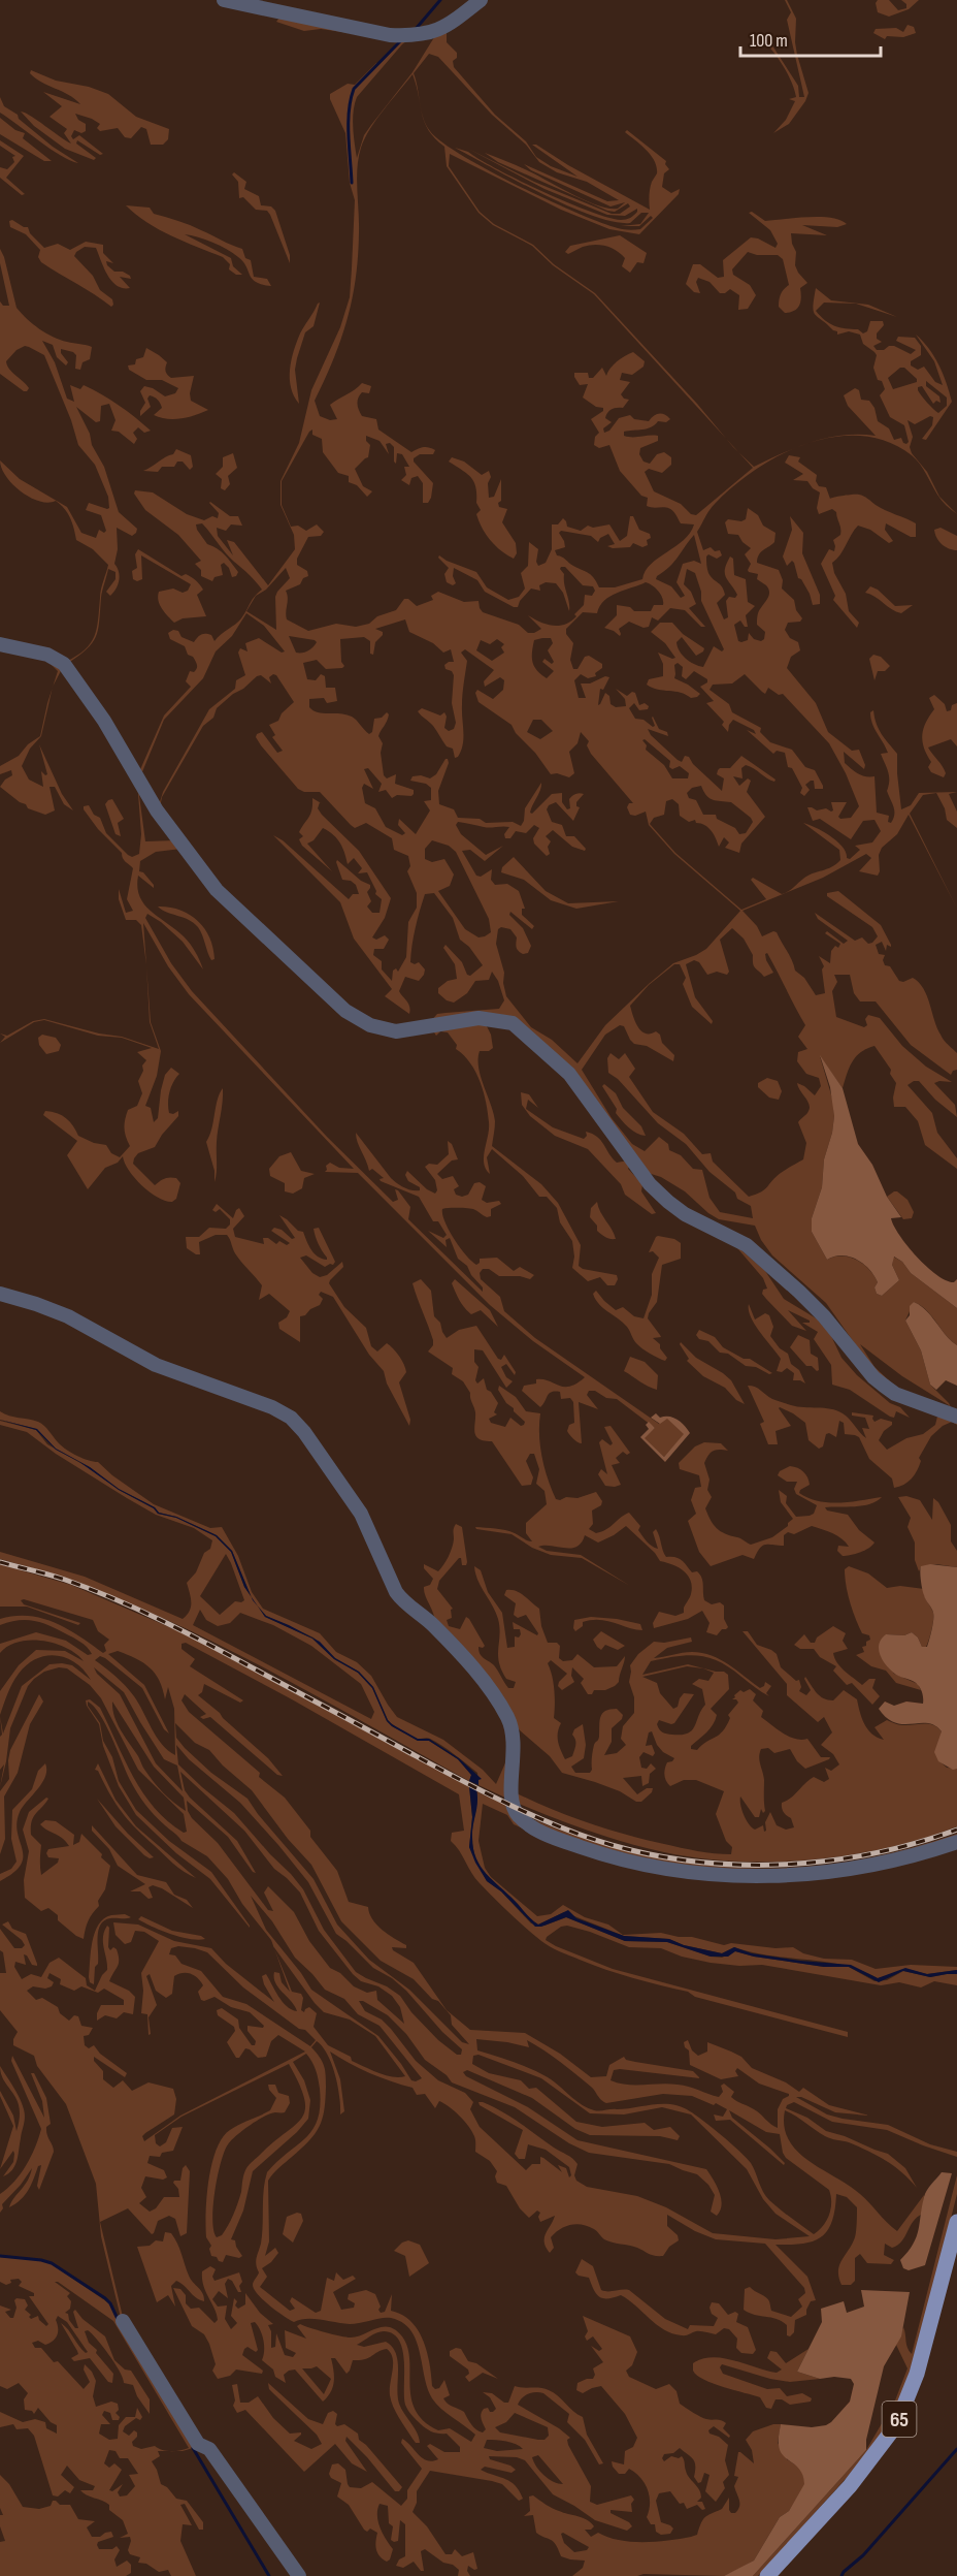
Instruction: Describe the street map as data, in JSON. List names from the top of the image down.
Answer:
{
  "streets": {
    "main road": ["65"]
  },
  "scale_bar": "100 m"
}
